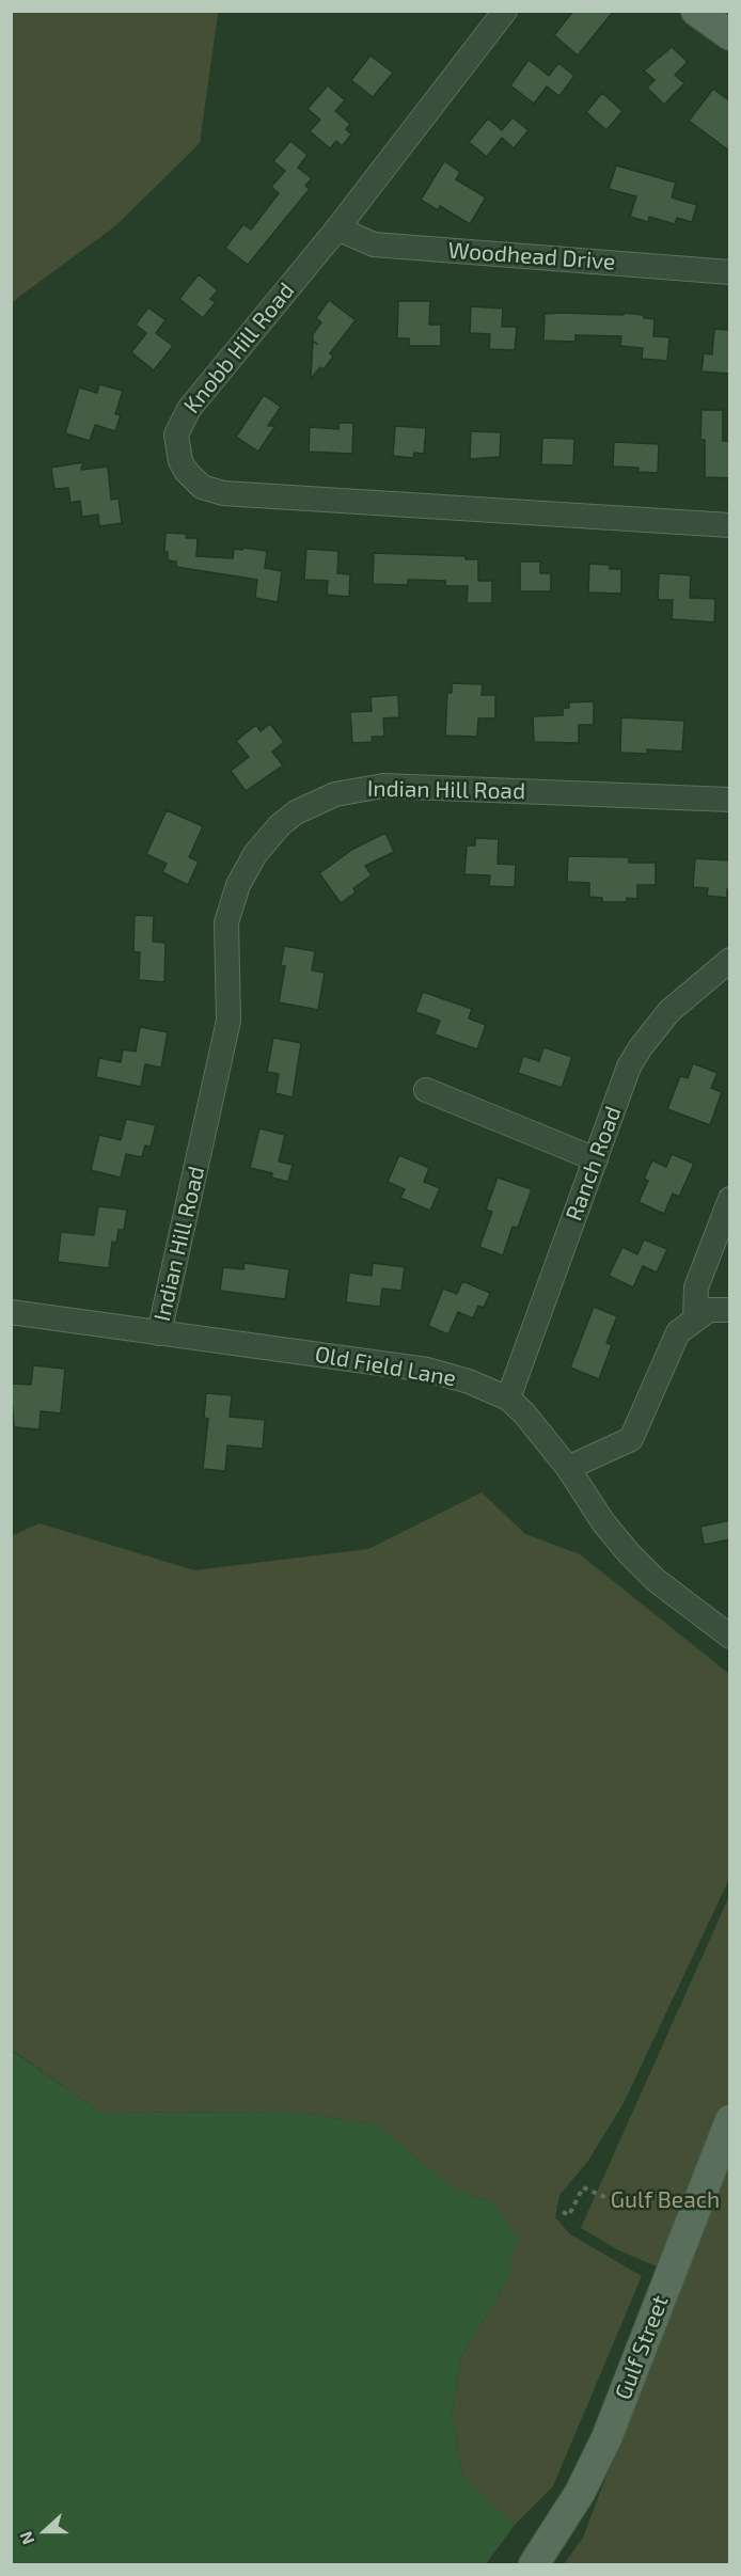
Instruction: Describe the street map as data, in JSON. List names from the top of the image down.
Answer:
{
  "streets": {
    "main road": ["Gulf Street"],
    "street": [
      "Woodhead Drive",
      "Knobb Hill Road",
      "Indian Hill Road",
      "Ranch Road",
      "Old Field Lane"
    ]
  },
  "crossings": [
    ["Woodhead Drive", "Knobb Hill Road"],
    ["Indian Hill Road", "Old Field Lane"],
    ["Ranch Road", "Old Field Lane"]
  ],
  "parks": ["Gulf Beach"],
  "north": "left"
}
